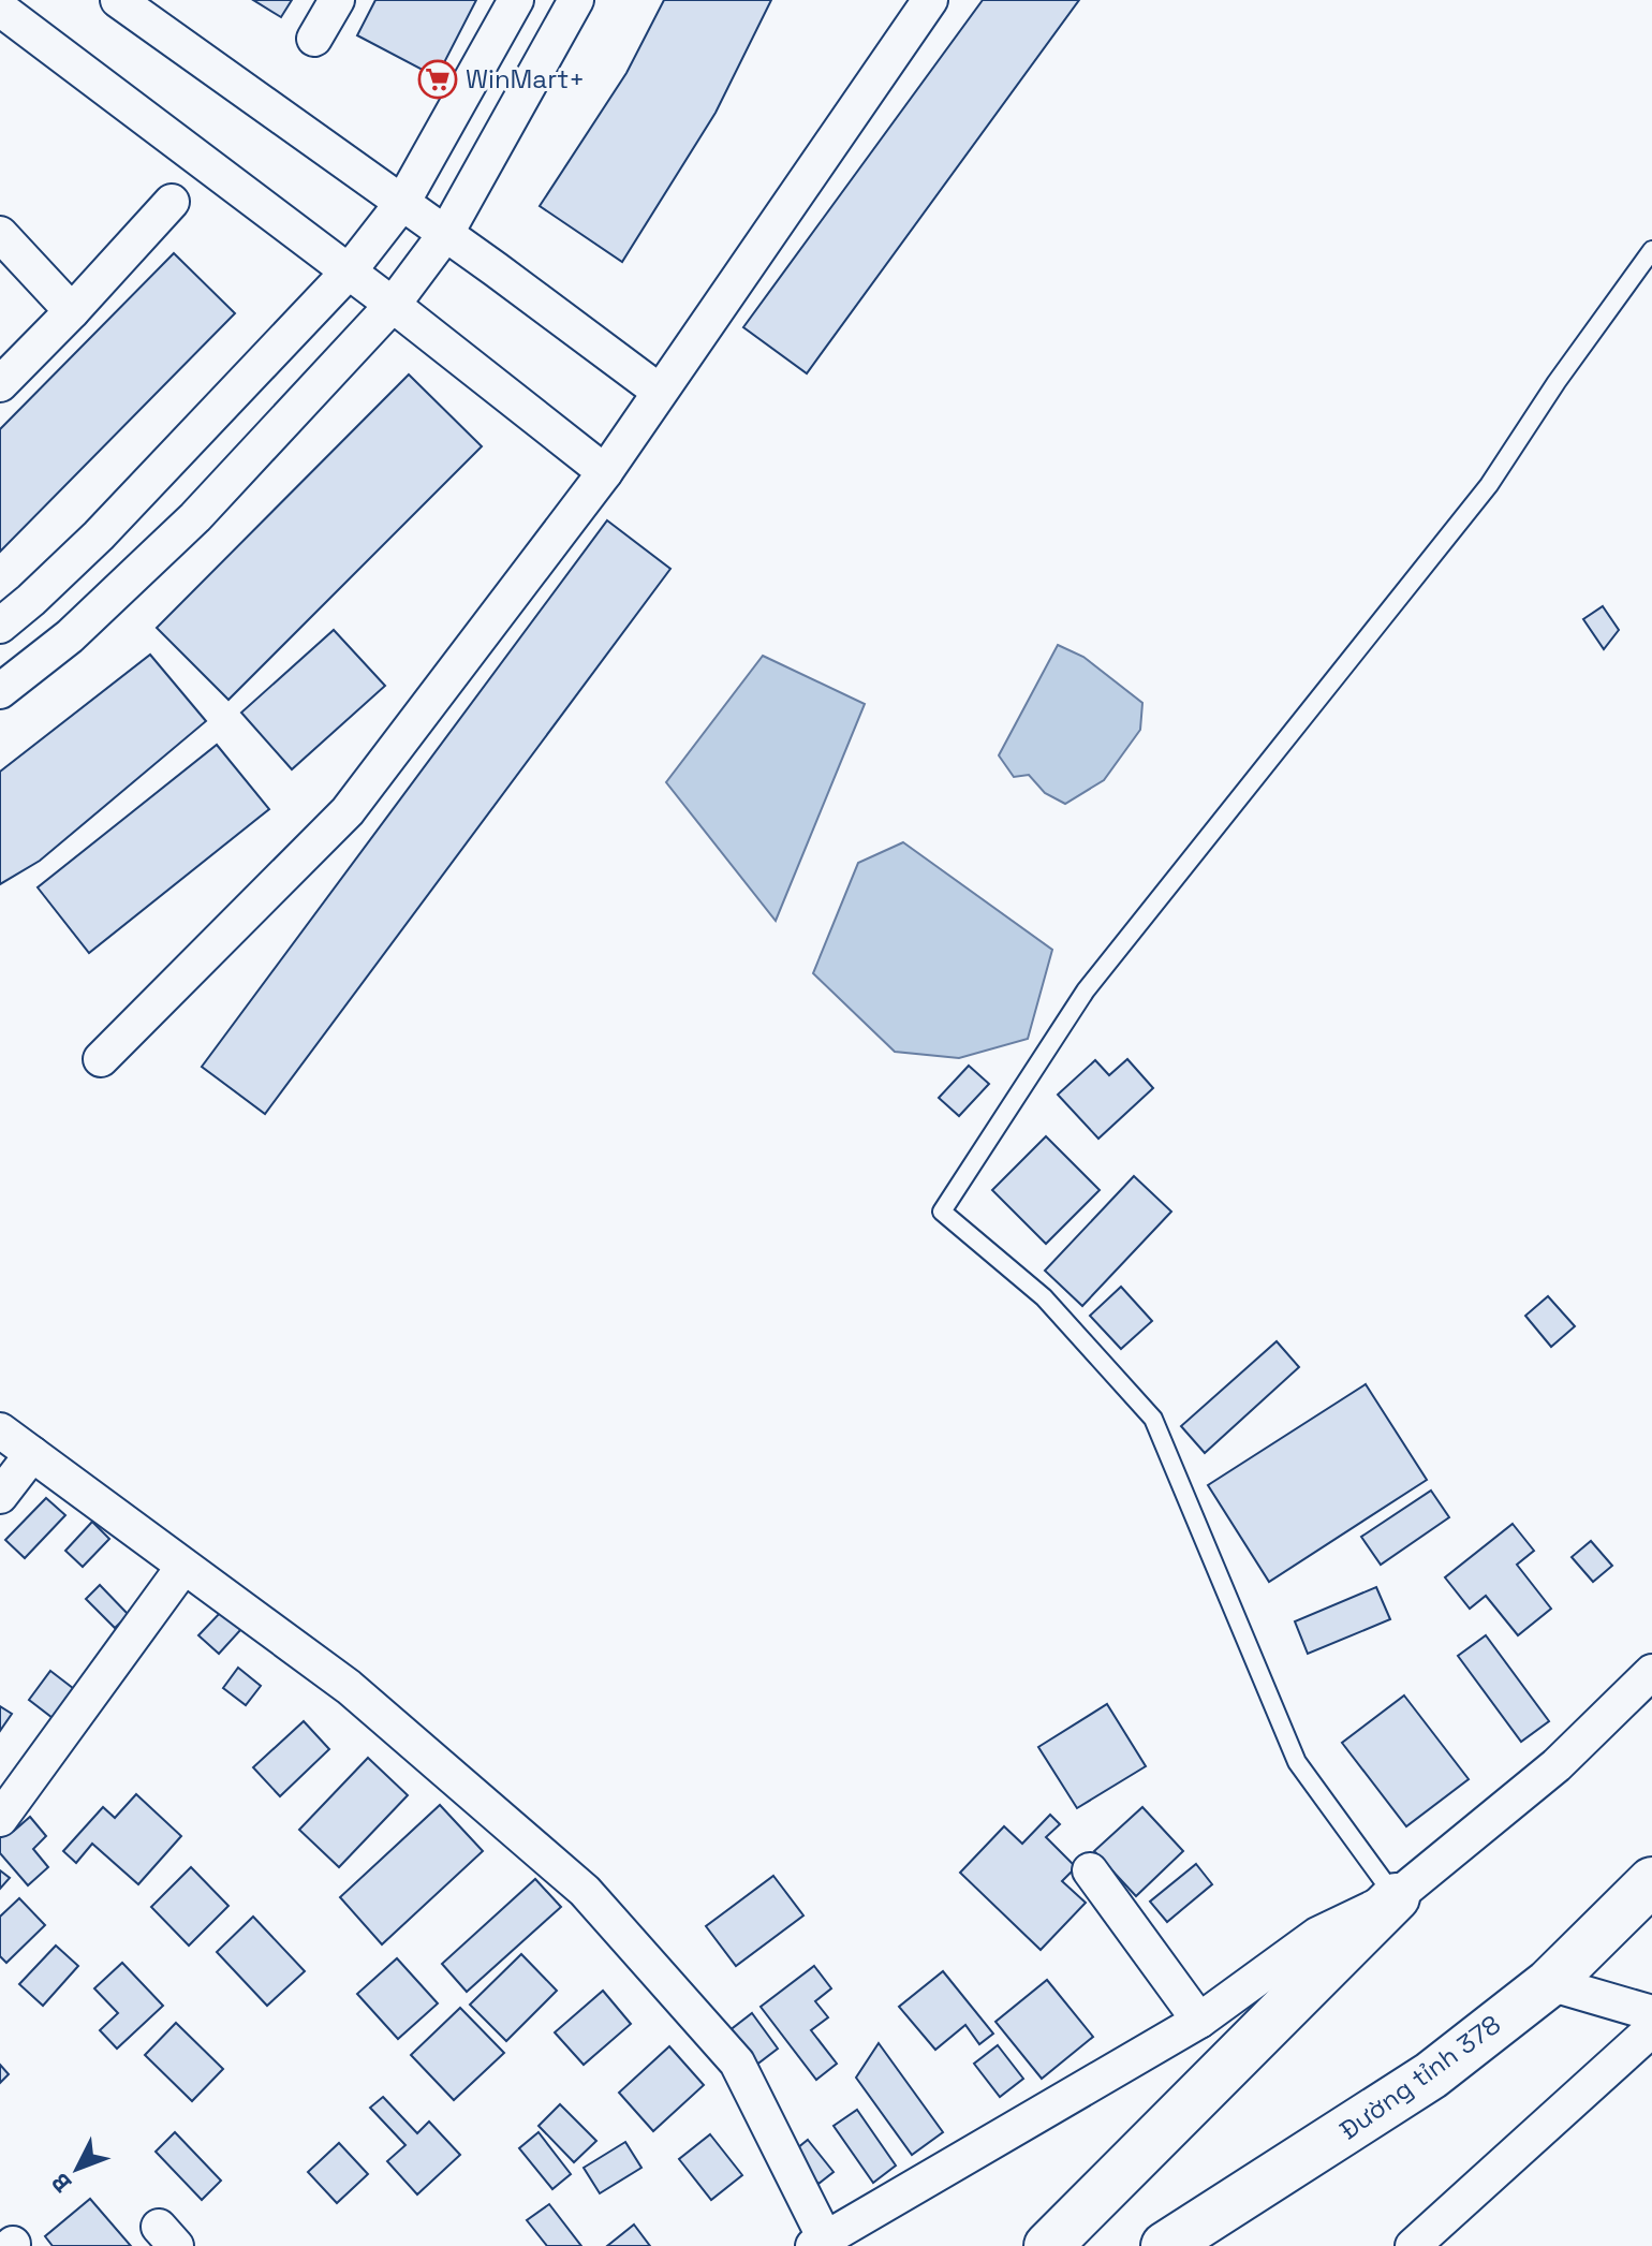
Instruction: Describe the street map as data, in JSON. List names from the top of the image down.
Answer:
{
  "streets": {
    "main road": ["Đường tỉnh 378"]
  },
  "places": {
    "supermarket": ["WinMart+"]
  },
  "north": "bottom left"
}
